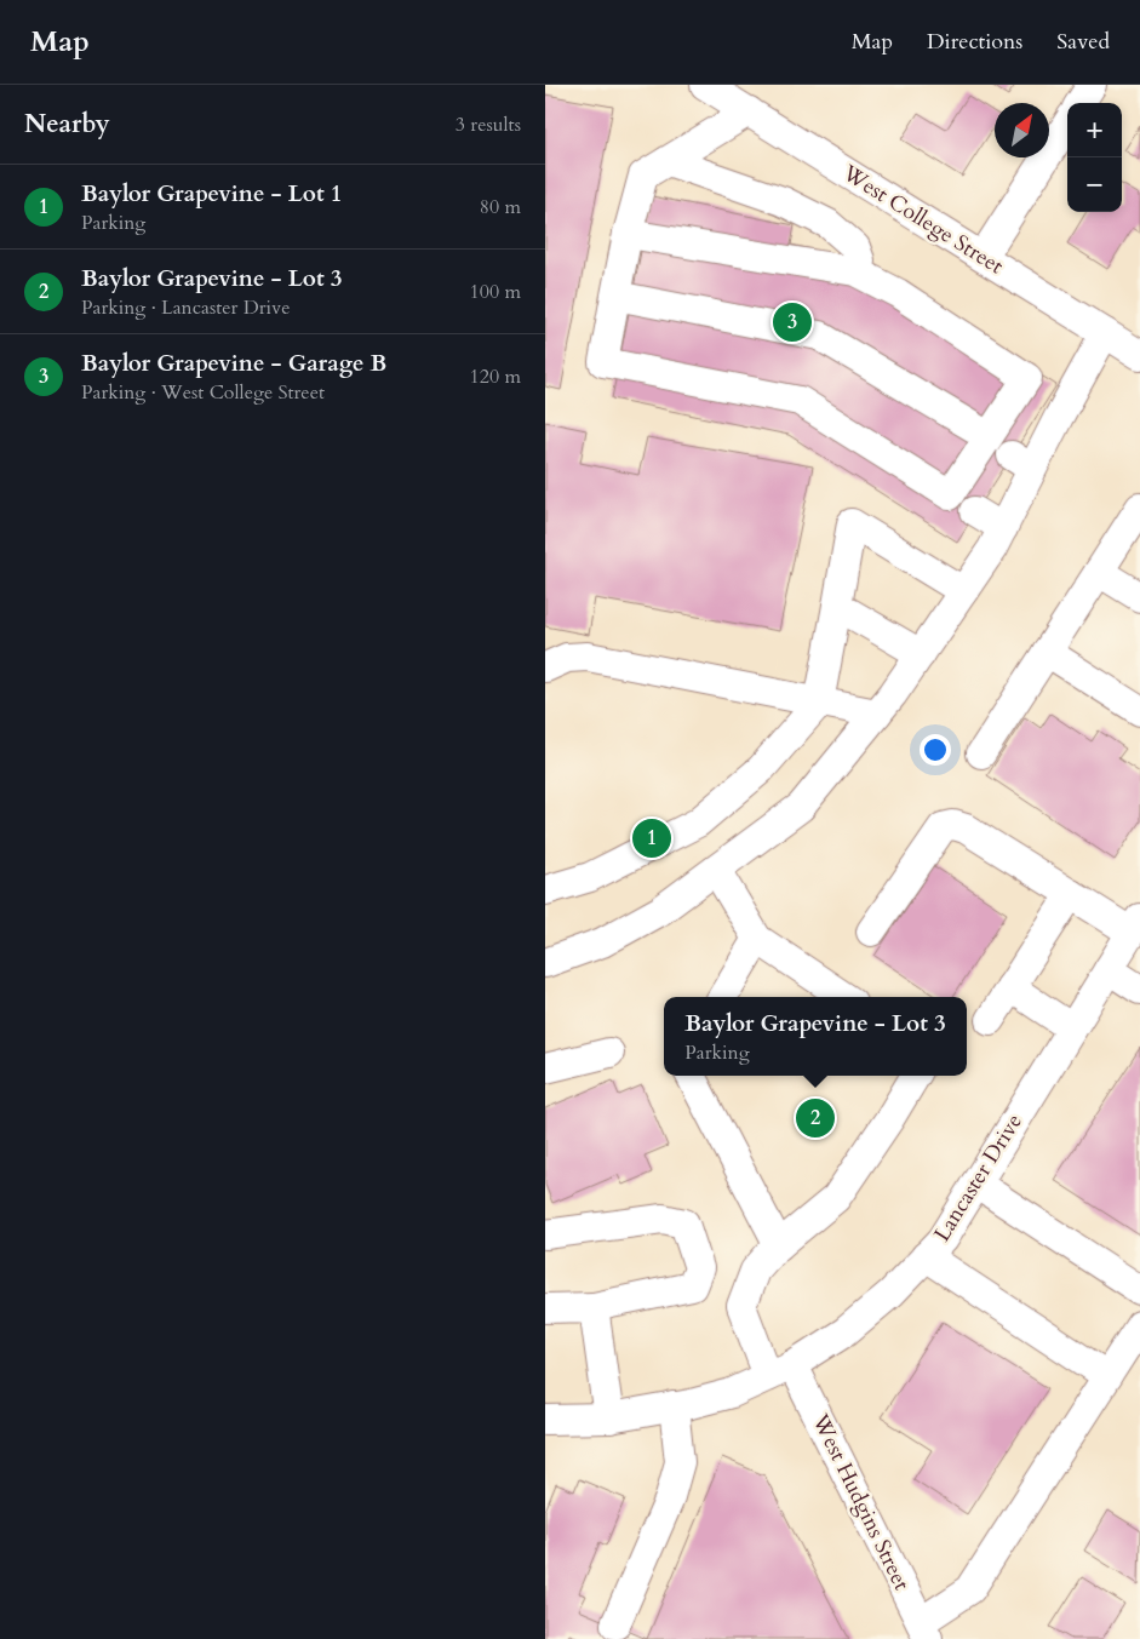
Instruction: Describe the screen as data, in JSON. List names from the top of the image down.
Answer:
{
  "streets": {
    "street": ["West College Street", "Lancaster Drive", "West Hudgins Street"]
  },
  "crossings": [
    ["Lancaster Drive", "West Hudgins Street"]
  ],
  "north": "top right",
  "page": {
    "header": "Map",
    "nav": ["Map", "Directions", "Saved"],
    "heading": ["Nearby", "3 results"],
    "map_buttons": ["+", "−"],
    "list": [
      {
        "mark": "1",
        "name": "Baylor Grapevine - Lot 1",
        "note": "Parking",
        "value": "80 m"
      },
      {
        "mark": "2",
        "name": "Baylor Grapevine - Lot 3",
        "note": "Parking · Lancaster Drive",
        "value": "100 m"
      },
      {
        "mark": "3",
        "name": "Baylor Grapevine - Garage B",
        "note": "Parking · West College Street",
        "value": "120 m"
      }
    ],
    "pins": ["3", "1", "2"],
    "popup": ["Baylor Grapevine - Lot 3", "Parking"]
  }
}
